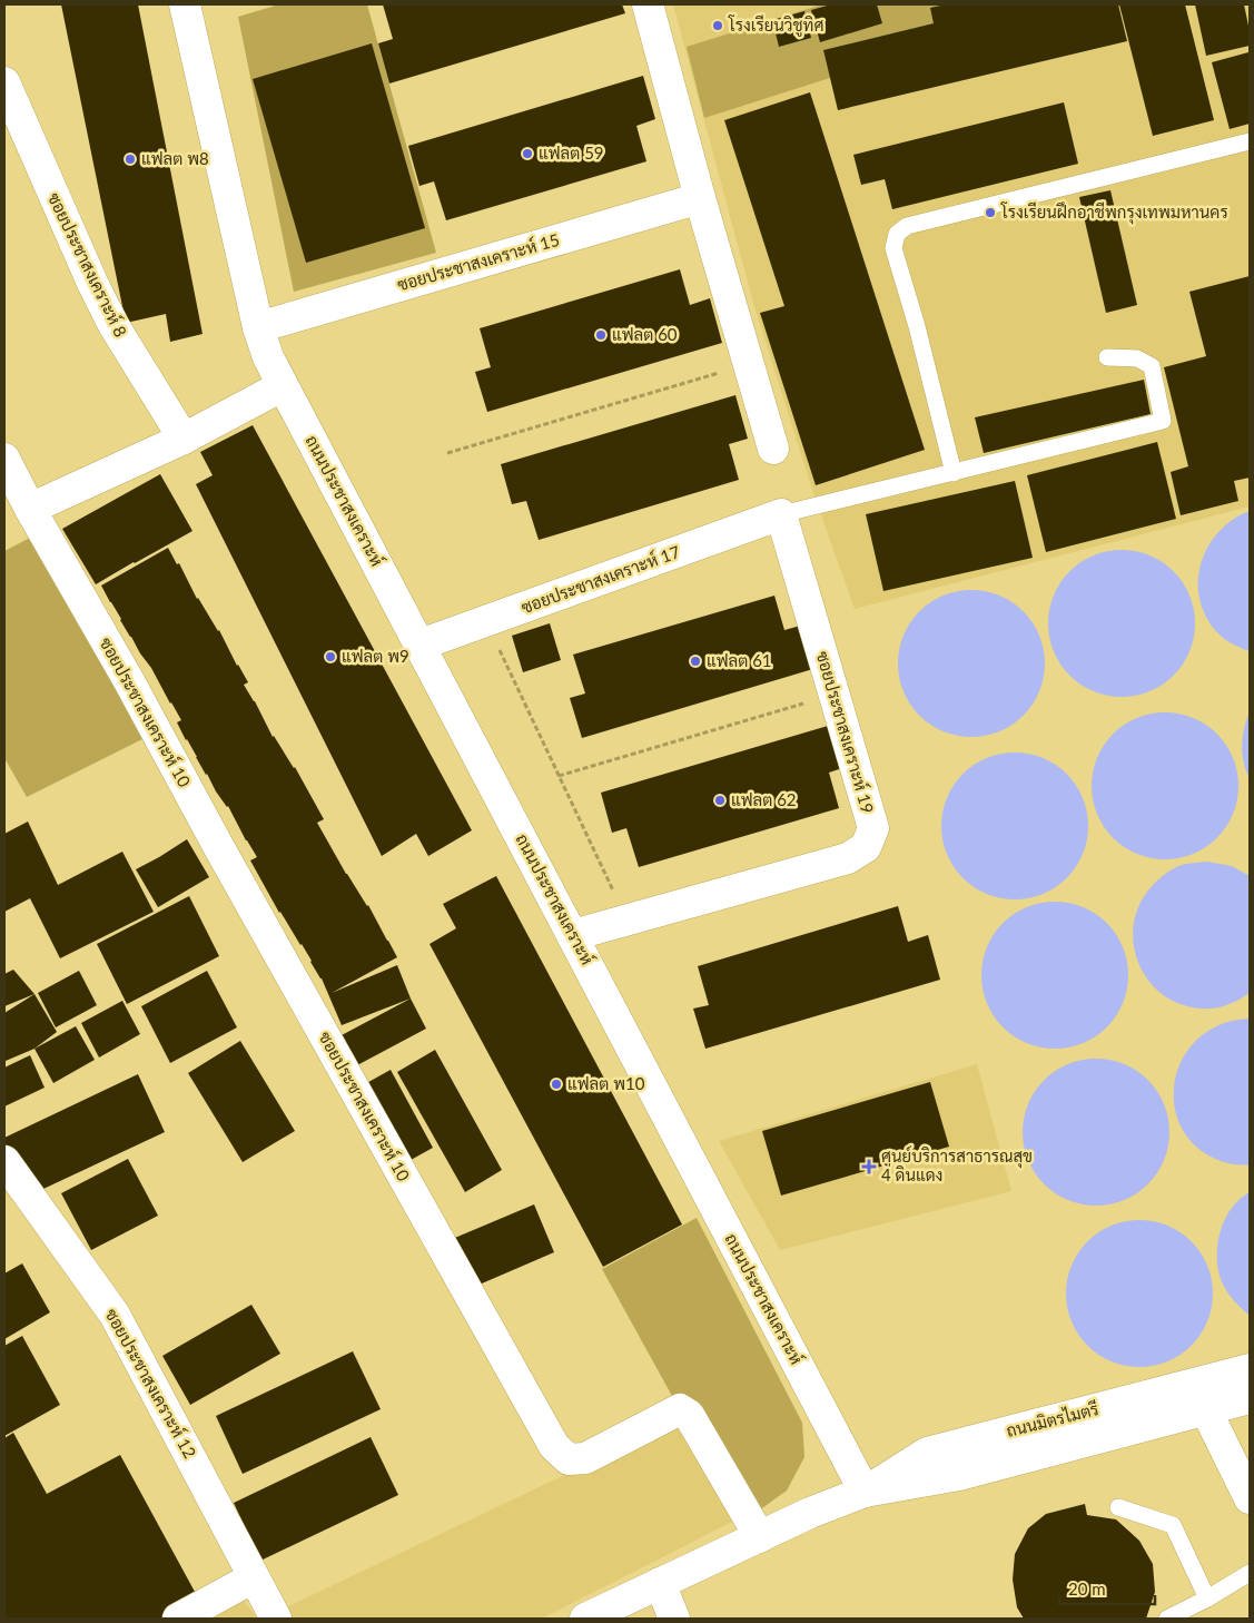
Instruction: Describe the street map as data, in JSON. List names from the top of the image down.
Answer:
{
  "streets": {
    "street": [
      "ซอยประชาสงเคราะห์ 15",
      "ซอยประชาสงเคราะห์ 8",
      "ถนนประชาสงเคราะห์",
      "ซอยประชาสงเคราะห์ 17",
      "ซอยประชาสงเคราะห์ 10",
      "ซอยประชาสงเคราะห์ 19",
      "ซอยประชาสงเคราะห์ 12",
      "ถนนมิตรไมตรี"
    ]
  },
  "crossings": [
    ["ซอยประชาสงเคราะห์ 15", "ถนนประชาสงเคราะห์"],
    ["ถนนประชาสงเคราะห์", "ซอยประชาสงเคราะห์ 17"],
    ["ถนนประชาสงเคราะห์", "ซอยประชาสงเคราะห์ 19"],
    ["ถนนประชาสงเคราะห์", "ถนนมิตรไมตรี"],
    ["ซอยประชาสงเคราะห์ 17", "ซอยประชาสงเคราะห์ 19"]
  ],
  "places": {
    "other": [
      "โรงเรียนวิชูทิศ",
      "แฟลต 59",
      "แฟลต พ8",
      "โรงเรียนฝึกอาชีพกรุงเทพมหานคร",
      "แฟลต 60",
      "แฟลต พ9",
      "แฟลต 61",
      "แฟลต 62",
      "แฟลต พ10"
    ],
    "health": ["ศูนย์บริการสาธารณสุข 4 ดินแดง"]
  },
  "scale_bar": "20 m"
}
